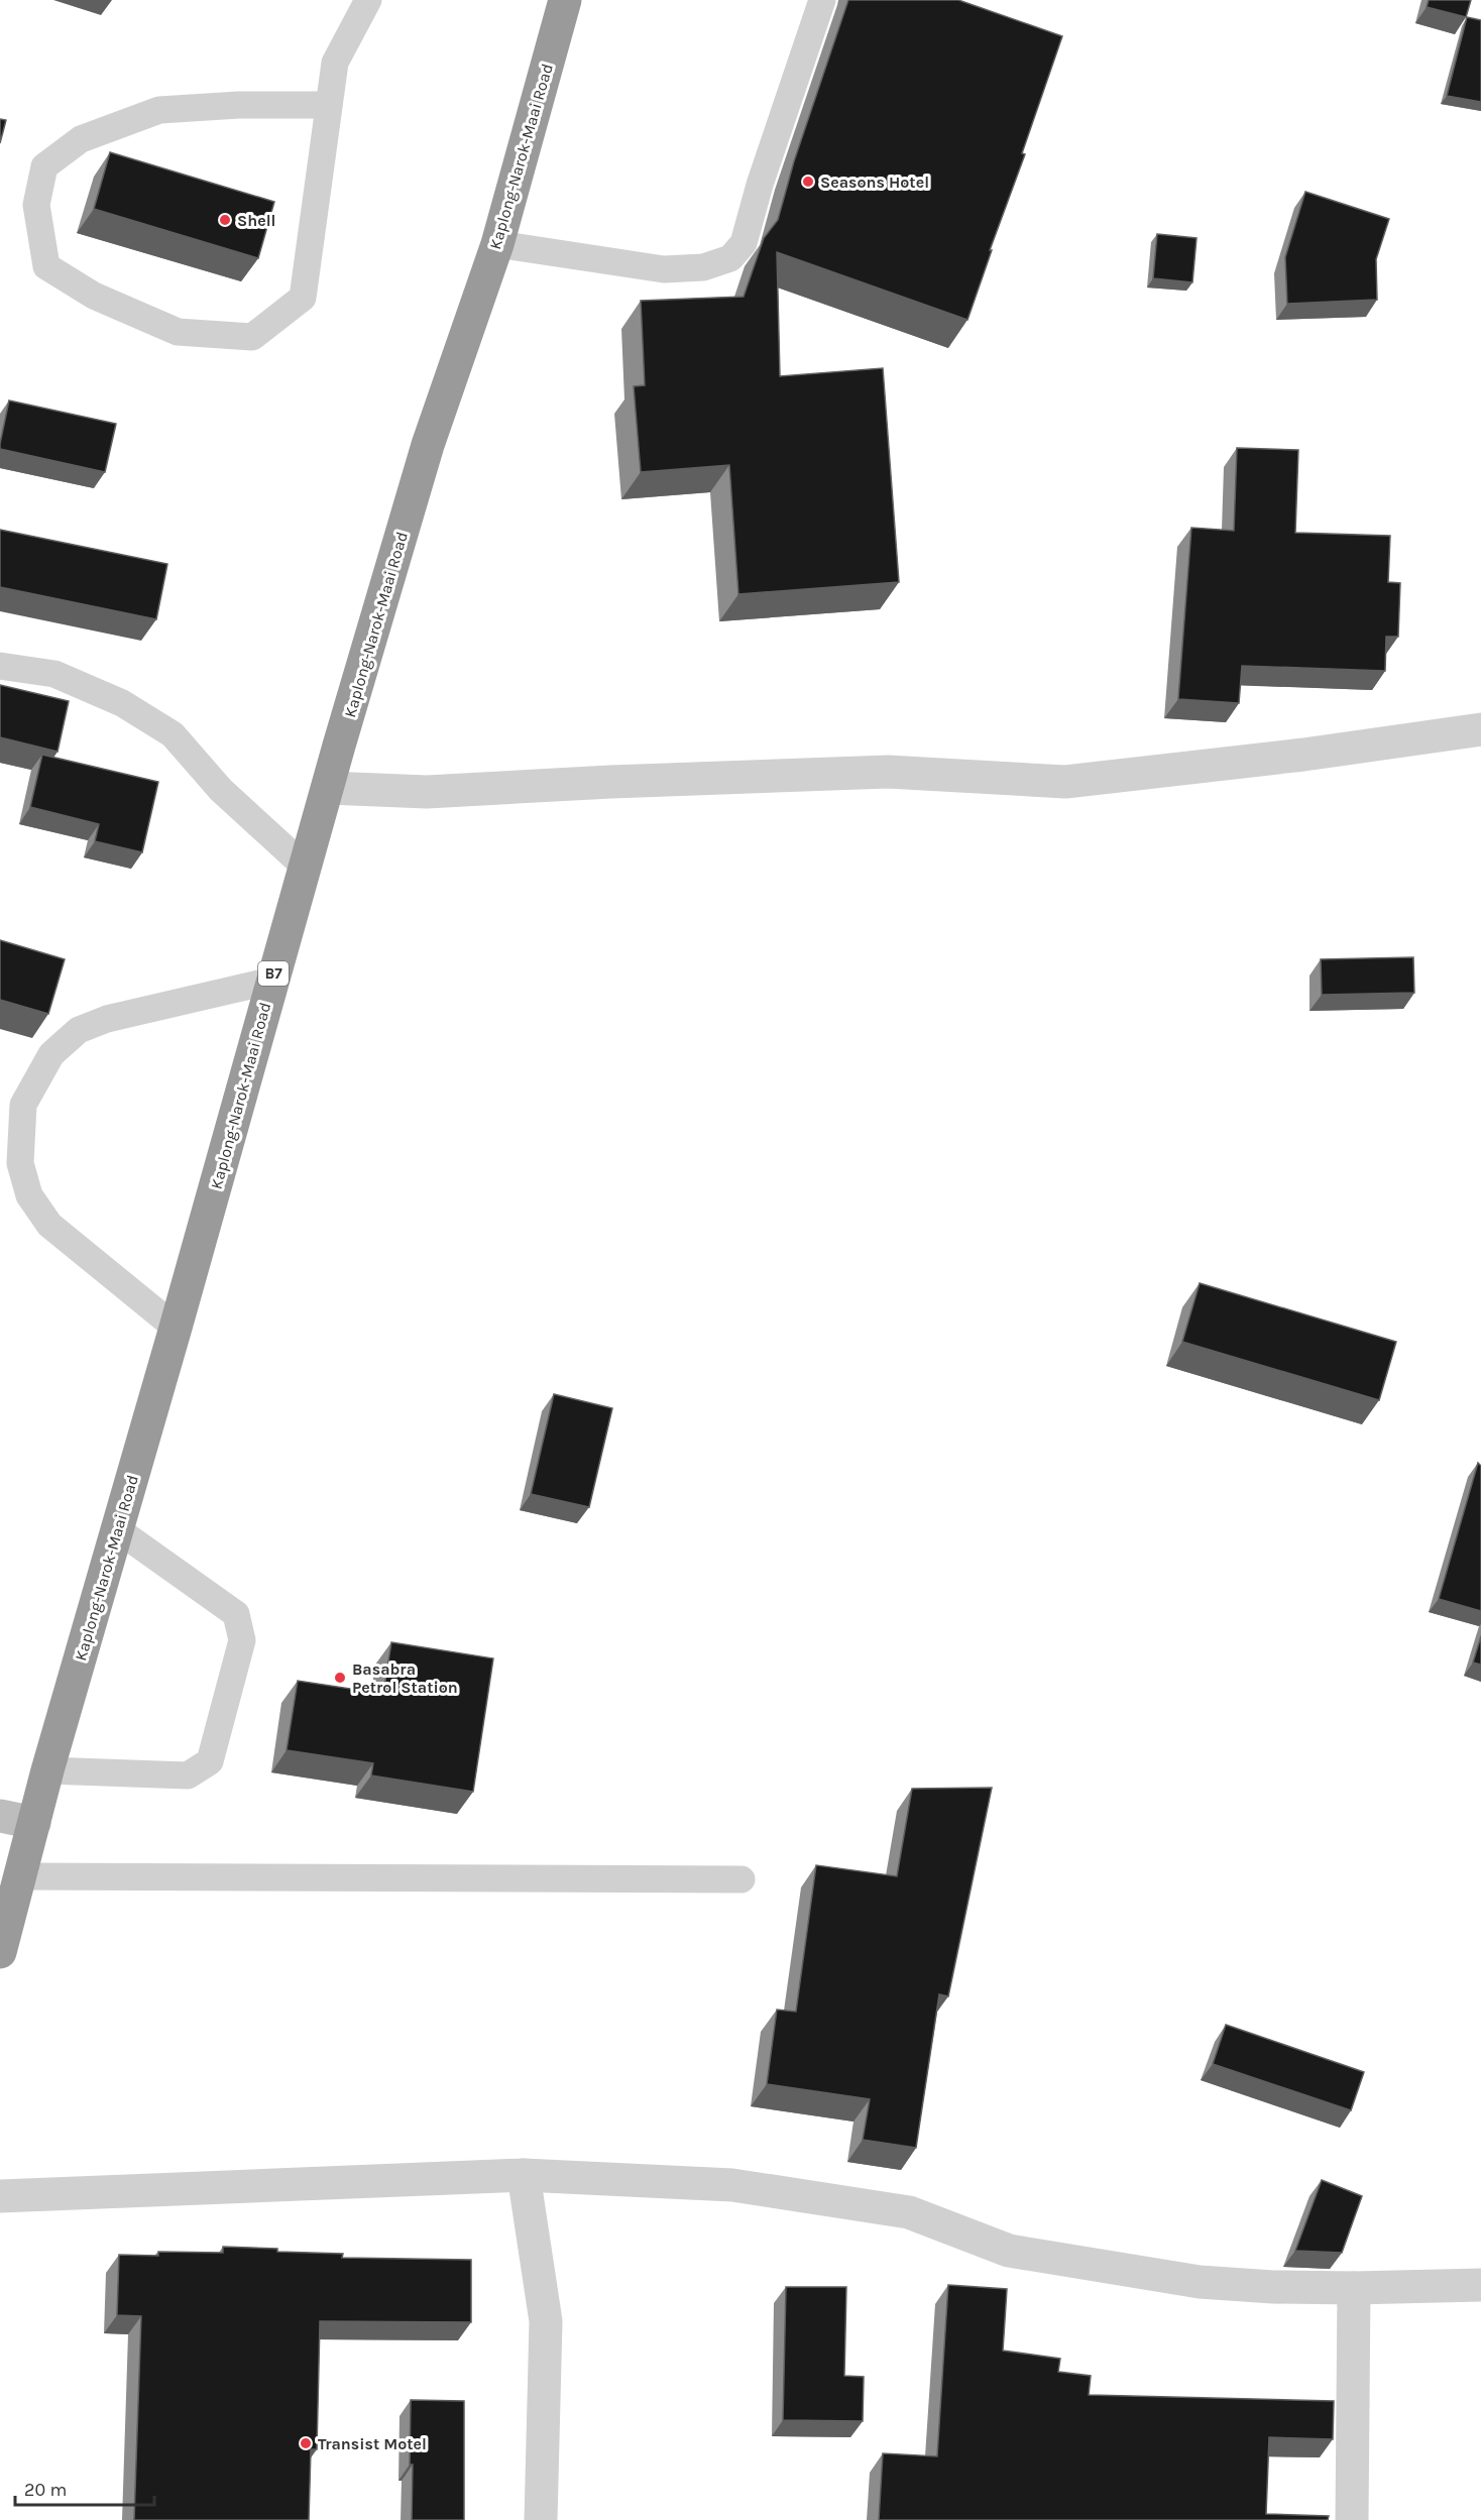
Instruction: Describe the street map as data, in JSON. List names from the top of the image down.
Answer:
{
  "streets": {
    "highway": ["Kaplong-Narok-Maai Road", "B7"]
  },
  "places": [
    "Seasons Hotel",
    "Shell",
    "Basabra Petrol Station",
    "Transist Motel"
  ],
  "scale_bar": "20 m"
}
